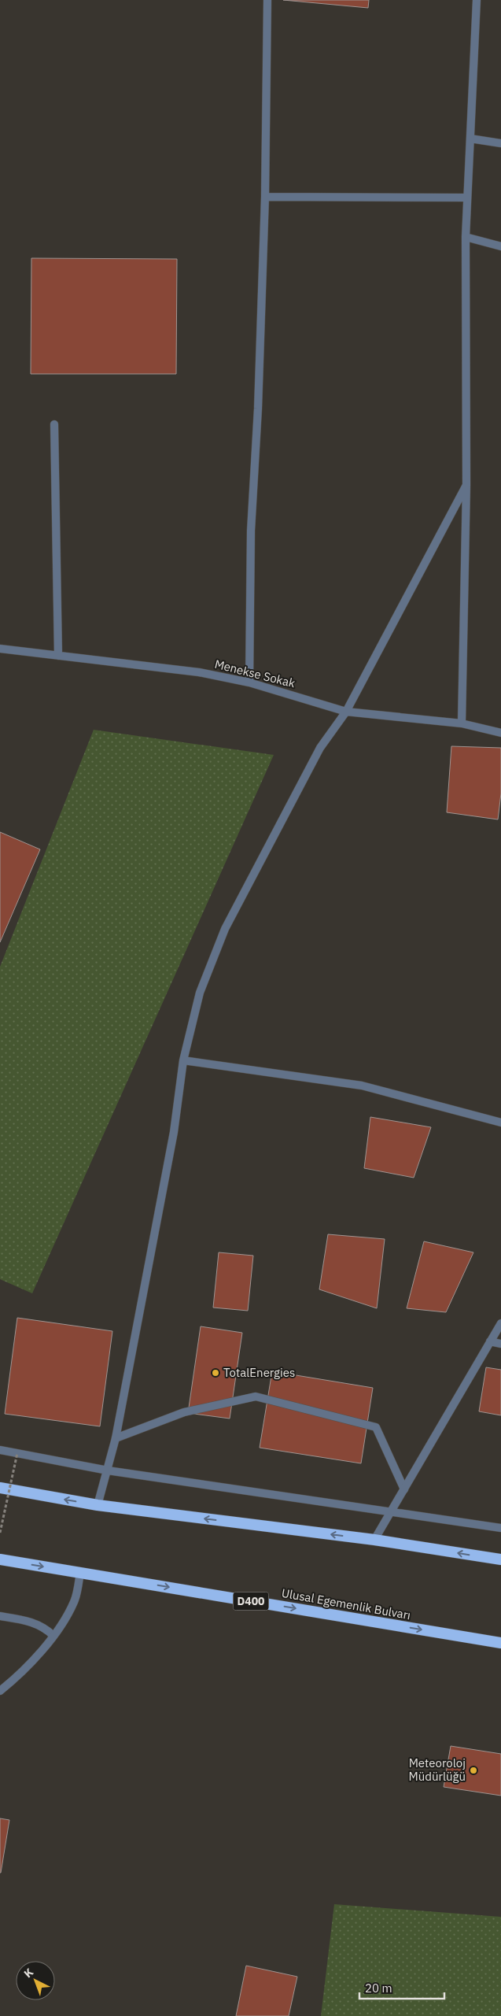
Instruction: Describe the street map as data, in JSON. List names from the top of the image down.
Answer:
{
  "streets": {
    "highway": ["D400", "Ulusal Egemenlik Bulvarı"],
    "street": ["Menekse Sokak"]
  },
  "places": ["TotalEnergies", "Meteoroloj Müdürlüğü"],
  "scale_bar": "20 m",
  "north": "top left"
}
